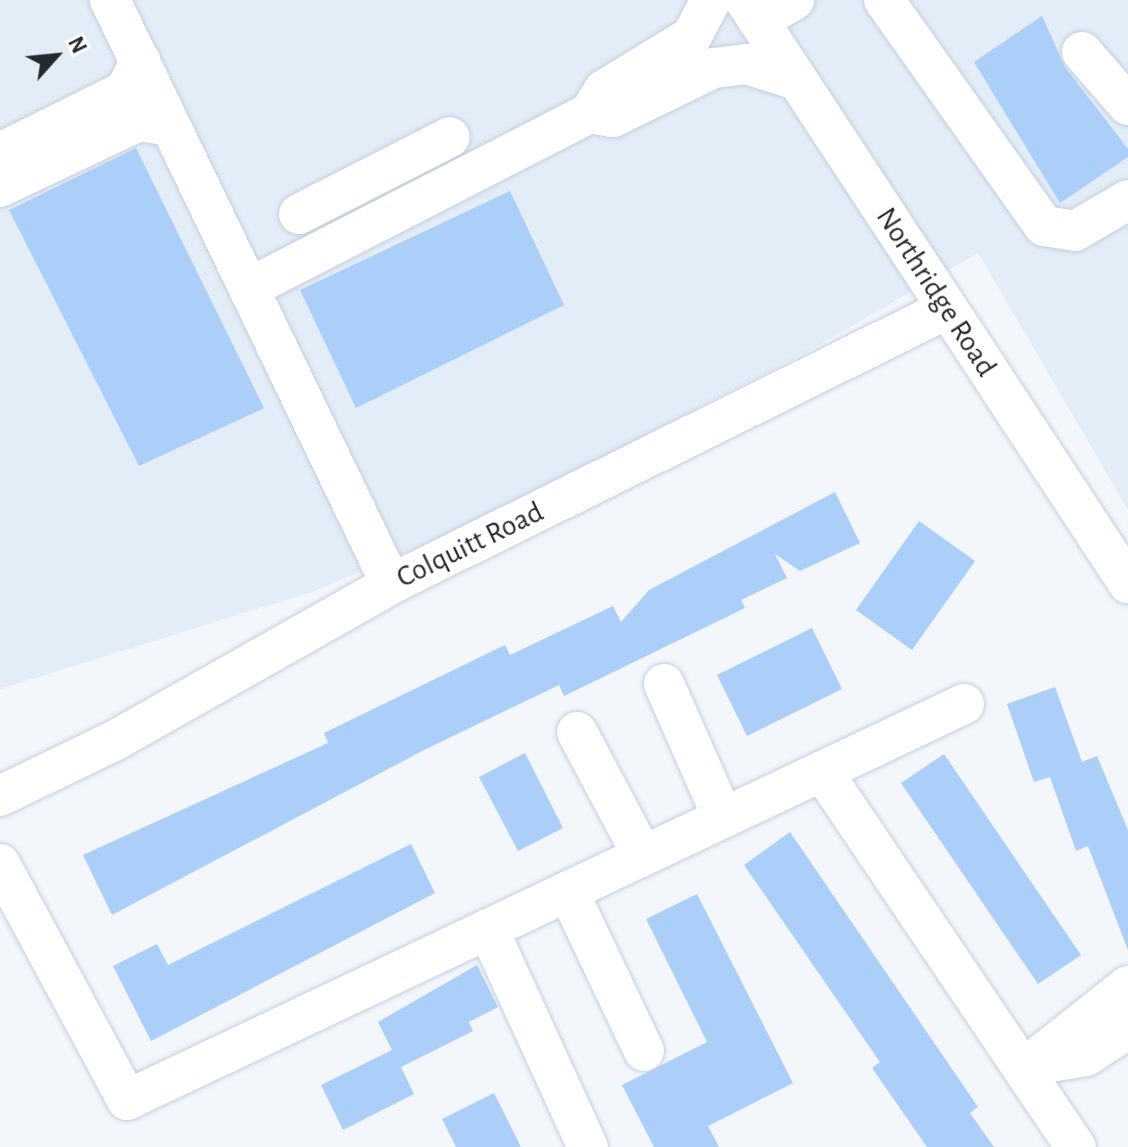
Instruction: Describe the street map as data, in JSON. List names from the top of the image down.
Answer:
{
  "streets": {
    "street": ["Northridge Road", "Colquitt Road"]
  },
  "crossings": [
    ["Northridge Road", "Colquitt Road"]
  ],
  "north": "top right"
}
